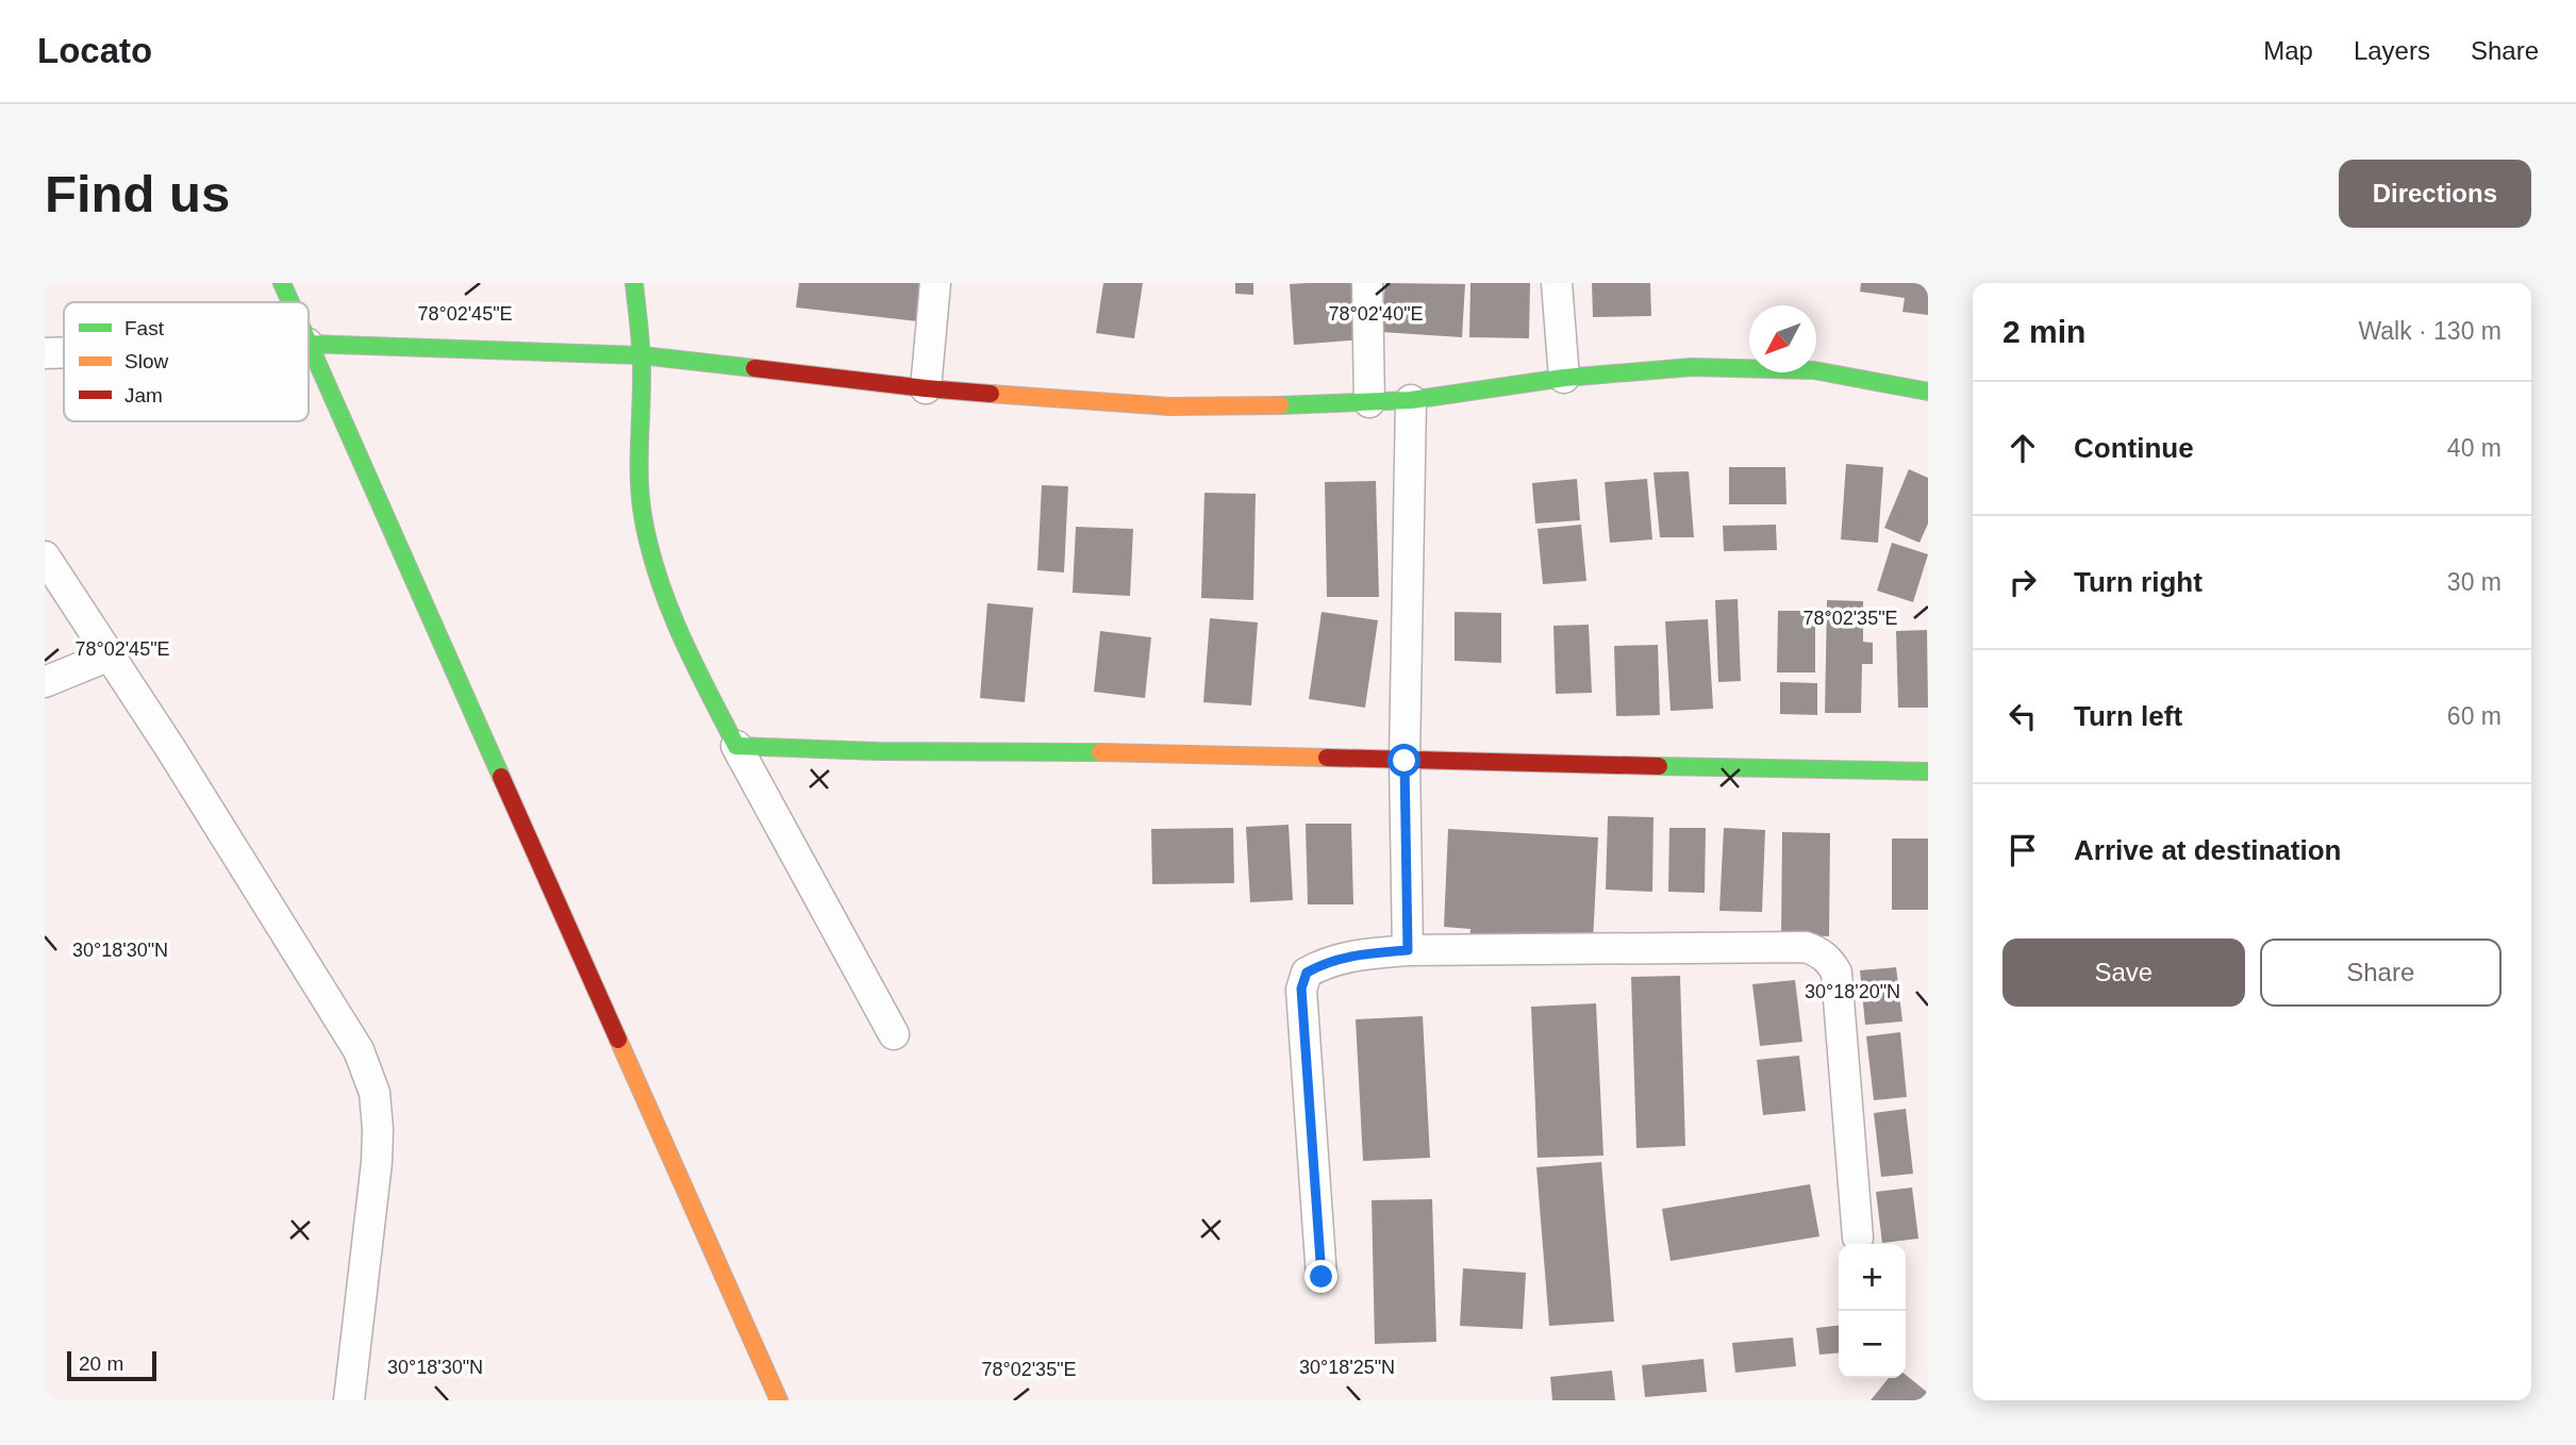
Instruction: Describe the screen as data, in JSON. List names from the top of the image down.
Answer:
{
  "legend": ["Fast", "Slow", "Jam"],
  "scale_bar": "20 m",
  "north": "bottom left",
  "page": {
    "header": "Locato",
    "nav": ["Map", "Layers", "Share"],
    "buttons": [
      "Directions",
      ["Save", "Share"]
    ],
    "title": "Find us",
    "heading": ["2 min", "Walk · 130 m"],
    "list": [
      ["Continue", "40 m"],
      ["Turn right", "30 m"],
      ["Turn left", "60 m"],
      "Arrive at destination"
    ],
    "map_buttons": ["+", "−"],
    "scale": "20 m"
  },
  "coordinates": [
    "78°02'45\"E",
    "78°02'40\"E",
    "78°02'35\"E",
    "30°18'30\"N",
    "30°18'20\"N",
    "30°18'25\"N"
  ]
}
